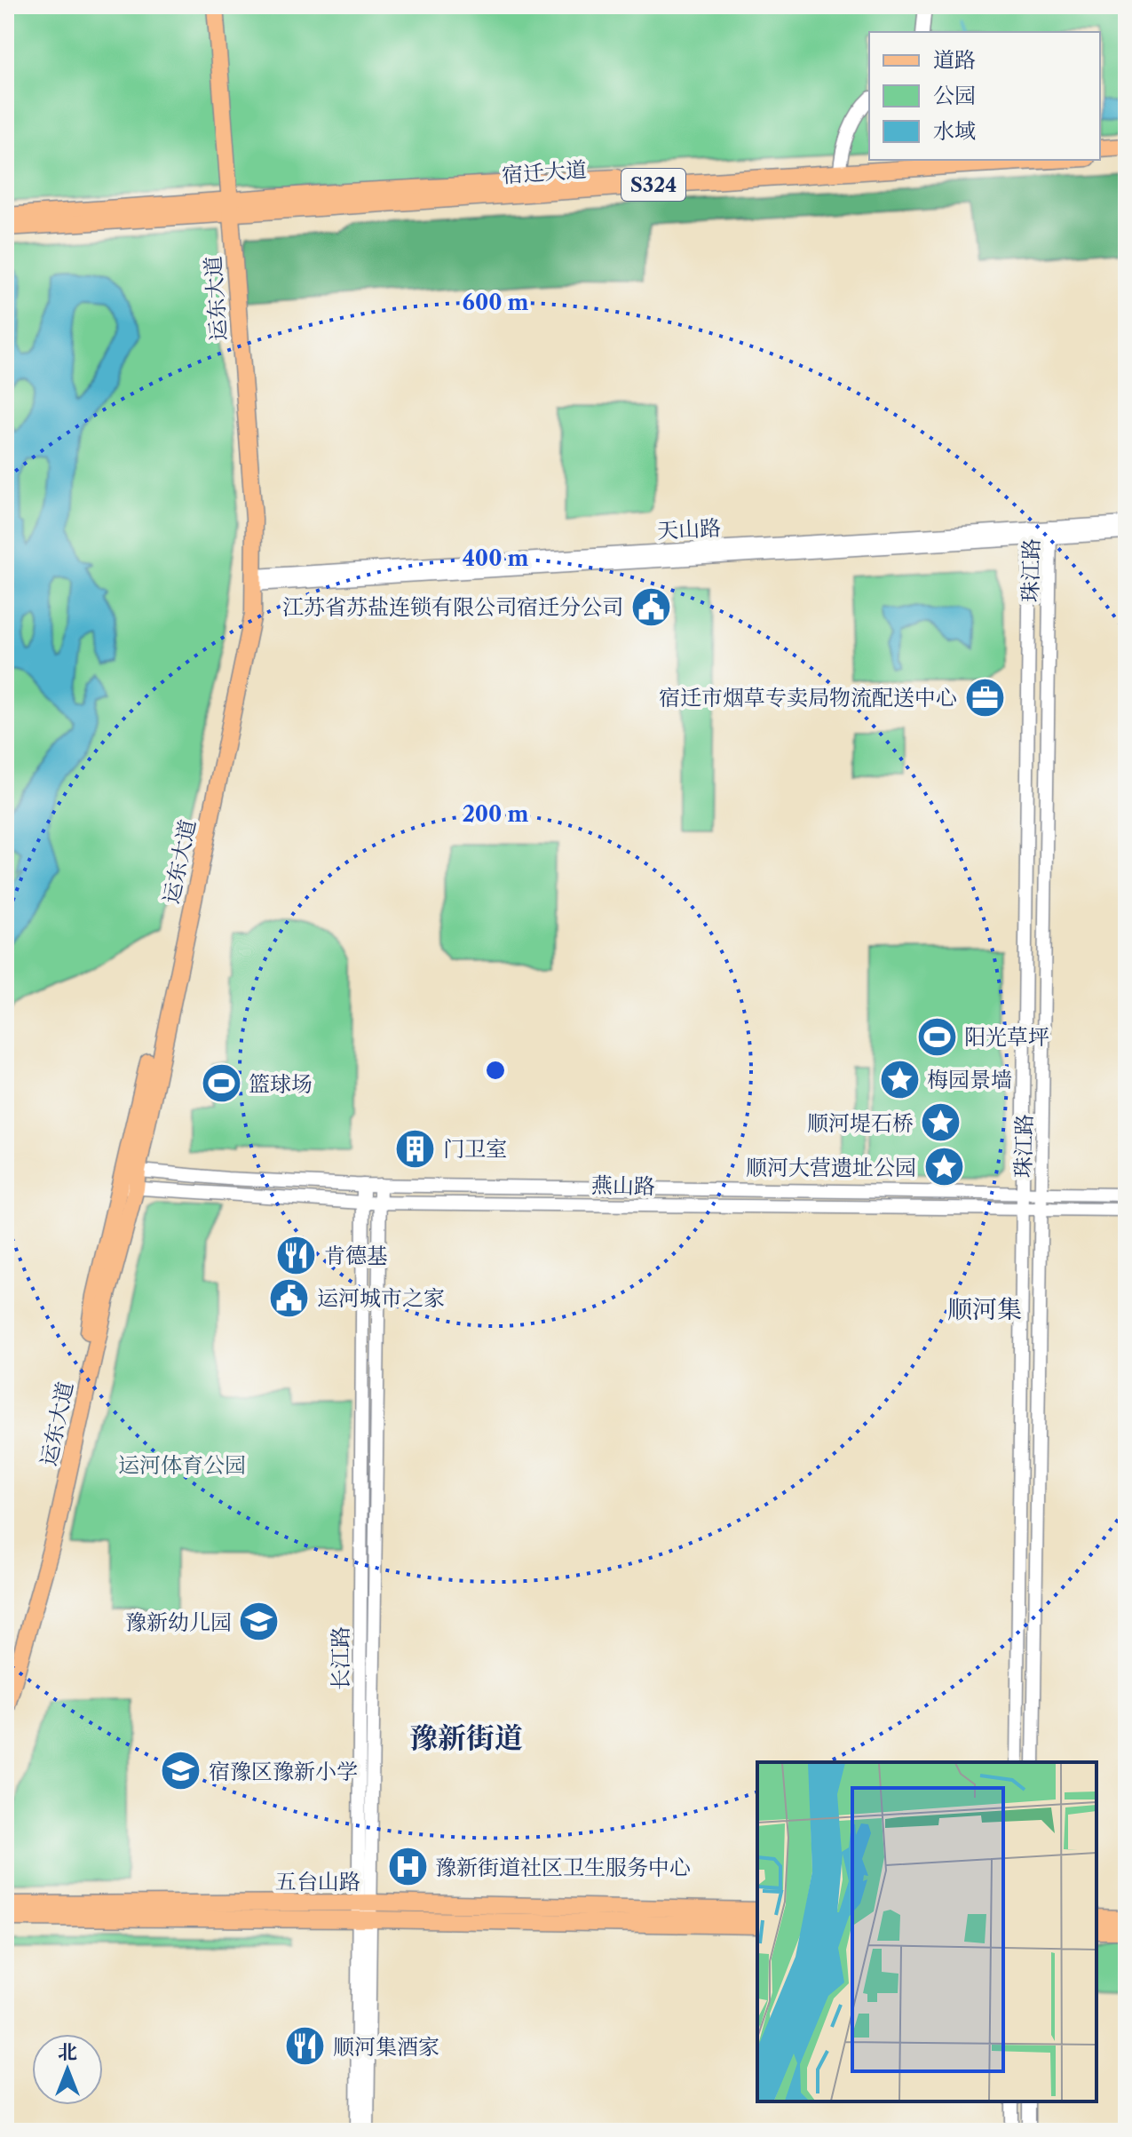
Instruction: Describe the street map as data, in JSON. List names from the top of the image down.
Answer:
{
  "streets": {
    "main road": [
      "宿迁大道",
      "S324",
      "运东大道",
      "五台山路"
    ],
    "street": [
      "天山路",
      "珠江路",
      "燕山路",
      "长江路"
    ]
  },
  "crossings": [
    ["宿迁大道", "运东大道"],
    ["运东大道", "天山路"],
    ["运东大道", "燕山路"],
    ["天山路", "珠江路"],
    ["珠江路", "燕山路"],
    ["燕山路", "长江路"],
    ["长江路", "五台山路"]
  ],
  "districts": ["顺河集", "豫新街道"],
  "parks": ["运河体育公园"],
  "places": {
    "public building": ["江苏省苏盐连锁有限公司宿迁分公司", "运河城市之家"],
    "office": ["宿迁市烟草专卖局物流配送中心"],
    "sports": ["阳光草坪", "篮球场"],
    "place": ["梅园景墙", "顺河堤石桥", "顺河大营遗址公园"],
    "building": ["门卫室"],
    "restaurant": ["肯德基", "顺河集酒家"],
    "school or university": ["豫新幼儿园", "宿豫区豫新小学"],
    "hospital": ["豫新街道社区卫生服务中心"]
  },
  "legend": ["道路", "公园", "水域"],
  "north": "top",
  "rings": ["600 m", "400 m", "200 m"]
}
